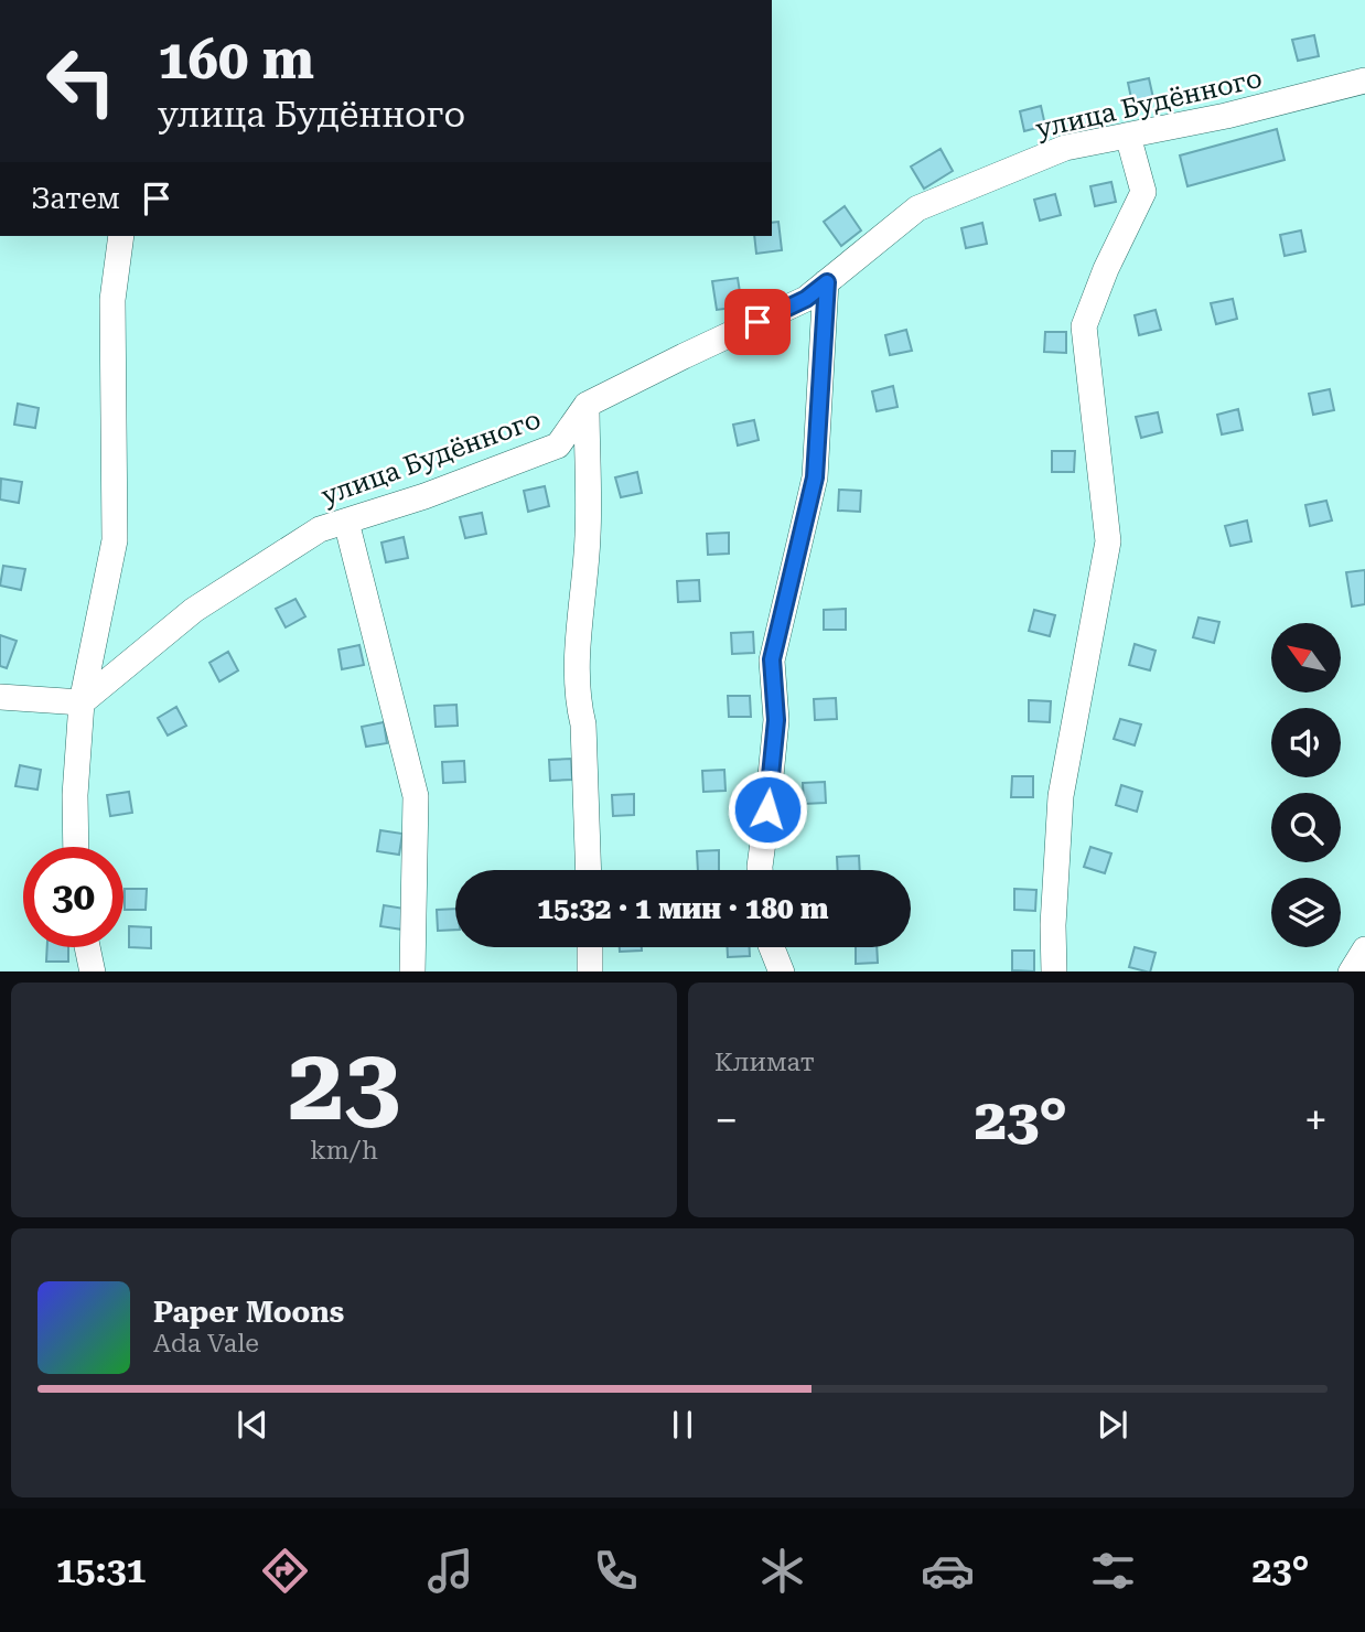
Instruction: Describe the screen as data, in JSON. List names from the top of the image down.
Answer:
{
  "streets": {
    "street": ["улица Будённого"]
  },
  "north": "top left",
  "page": {
    "turn": ["160 m", "улица Будённого"],
    "then": "Затем",
    "limit": "30",
    "trip": "15:32 · 1 мин · 180 m",
    "tile": [
      ["23", "km/h"],
      "Климат"
    ],
    "heat": ["−", "23°", "+"],
    "song": ["Paper Moons", "Ada Vale"],
    "tabs": ["15:31", "23°"]
  }
}
